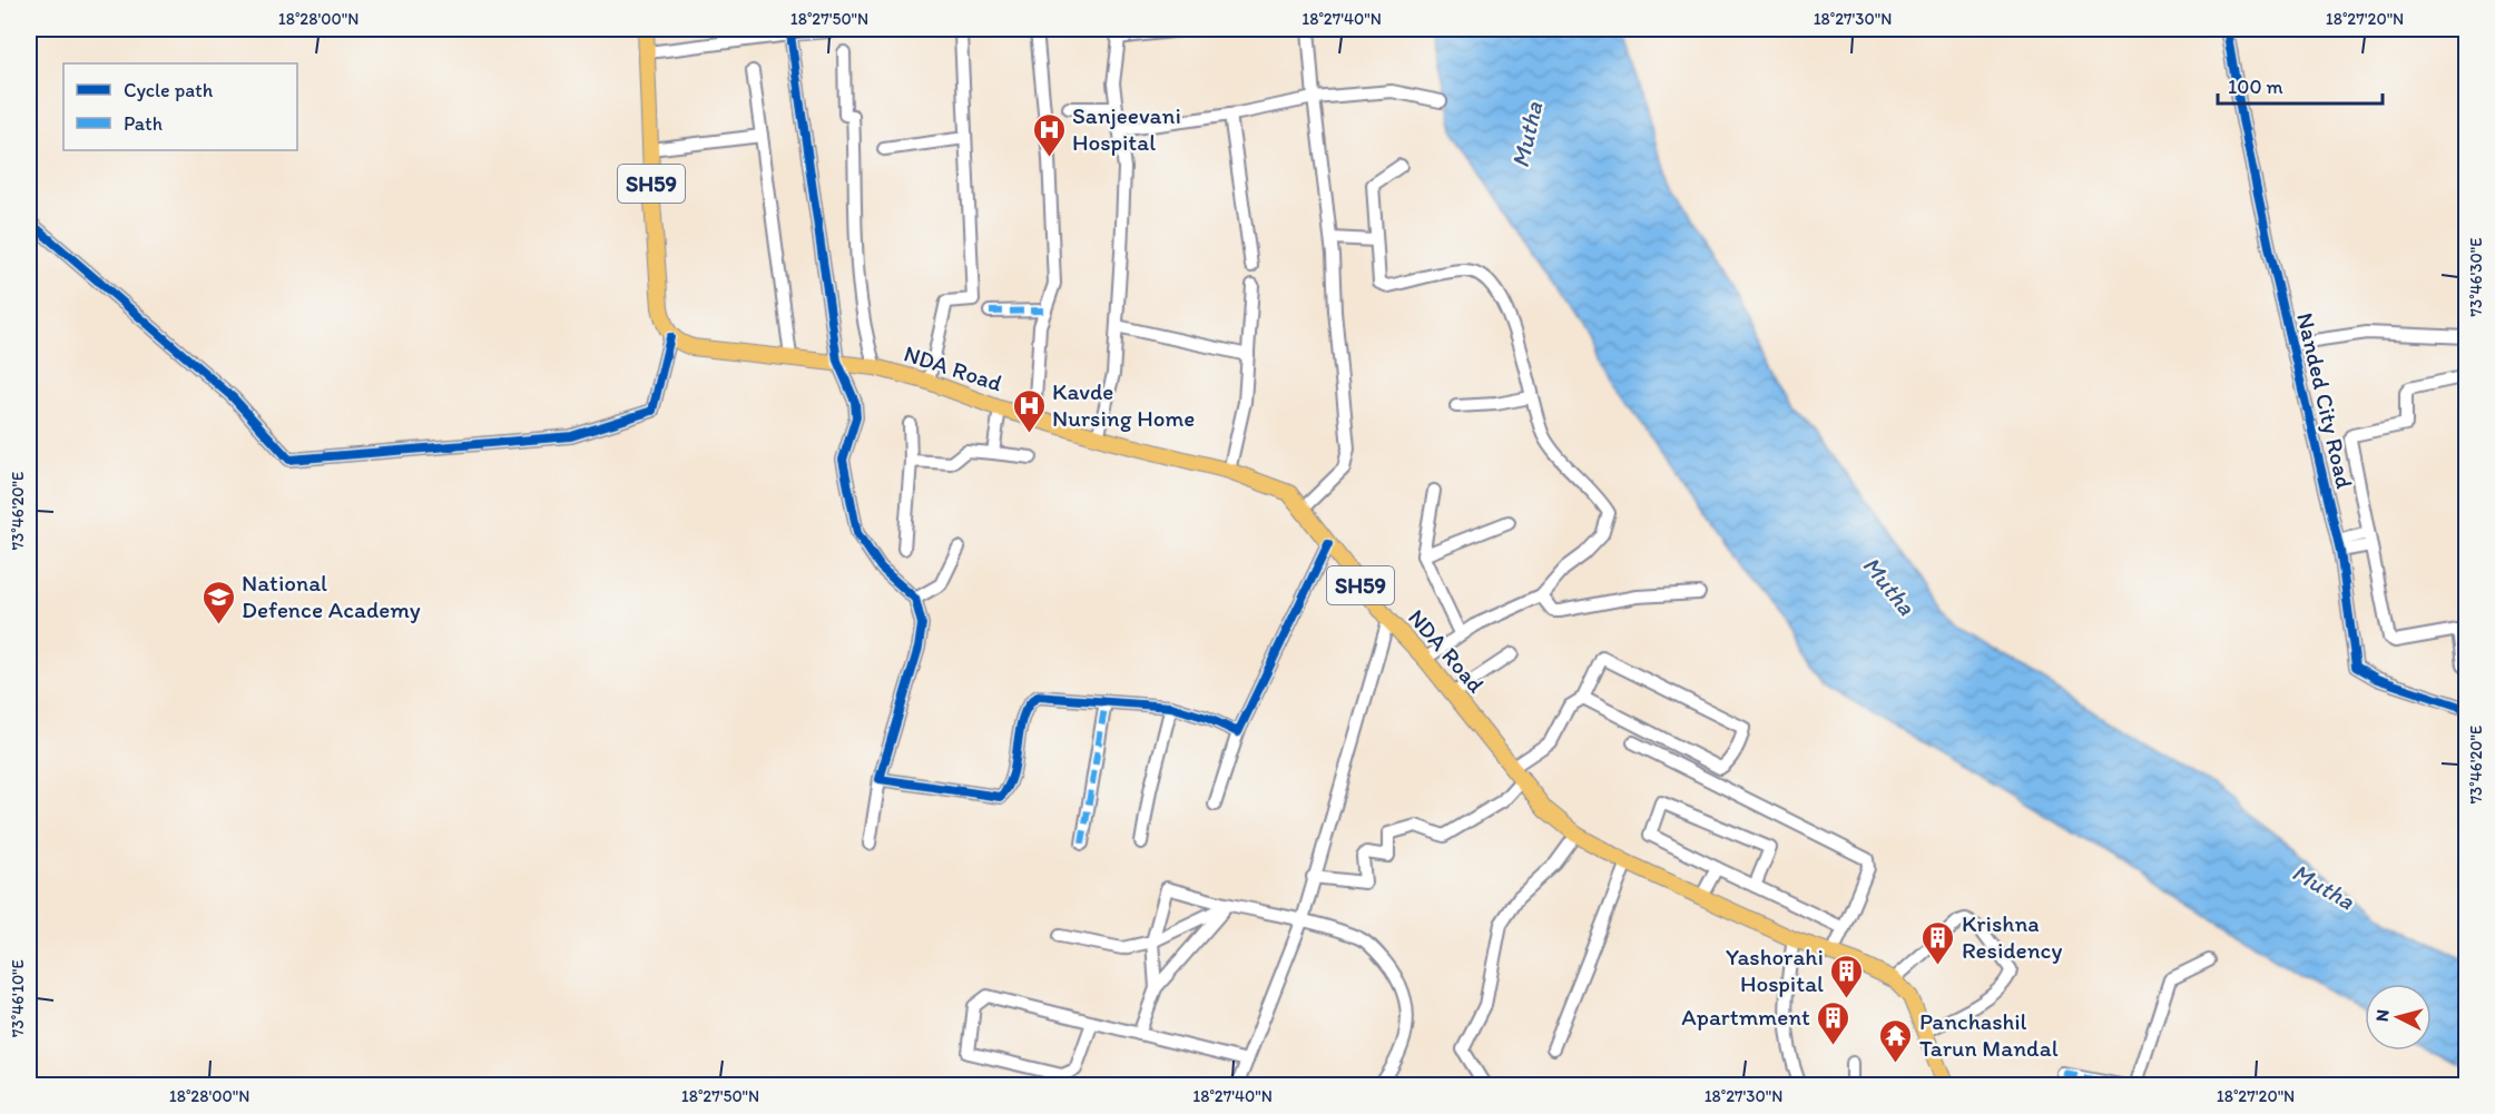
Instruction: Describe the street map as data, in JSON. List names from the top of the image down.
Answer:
{
  "streets": {
    "main road": ["SH59", "NDA Road"],
    "street": ["Nanded City Road"]
  },
  "crossings": [
    ["SH59", "NDA Road"]
  ],
  "water": ["Mutha"],
  "places": {
    "hospital": ["Sanjeevani Hospital", "Kavde Nursing Home"],
    "school or university": ["National Defence Academy"],
    "building": ["Krishna Residency", "Yashorahi Hospital", "Apartmment"],
    "temple": ["Panchashil Tarun Mandal"]
  },
  "legend": ["Cycle path", "Path"],
  "scale_bar": "100 m",
  "north": "left",
  "coordinates": [
    "18°28'00\"N",
    "18°27'50\"N",
    "18°27'40\"N",
    "18°27'30\"N",
    "18°27'20\"N",
    "73°46'30\"E",
    "73°46'20\"E",
    "73°46'10\"E"
  ]
}
